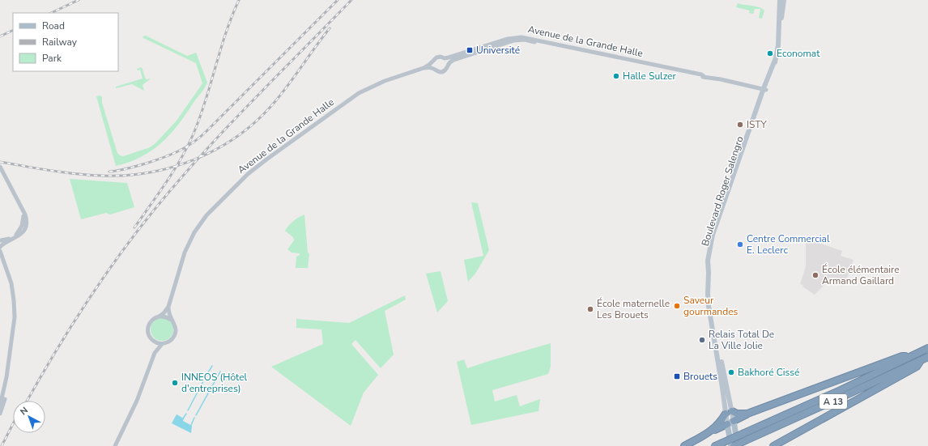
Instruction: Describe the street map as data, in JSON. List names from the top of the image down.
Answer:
{
  "streets": {
    "highway": ["A 13"],
    "main road": ["Boulevard Roger Salengro"],
    "street": ["Avenue de la Grande Halle"]
  },
  "crossings": [
    ["Avenue de la Grande Halle", "Boulevard Roger Salengro"],
    ["Boulevard Roger Salengro", "A 13"]
  ],
  "places": {
    "transit": ["Université", "Brouets"],
    "other": [
      "Economat",
      "Halle Sulzer",
      "ISTY",
      "Centre Commercial E. Leclerc",
      "École élémentaire Armand Gaillard",
      "Saveur gourmandes",
      "École maternelle Les Brouets",
      "Relais Total De La Ville Jolie",
      "Bakhoré Cissé",
      "INNEOS (Hôtel d'entreprises)"
    ]
  },
  "legend": ["Road", "Railway", "Park"],
  "north": "top left"
}
